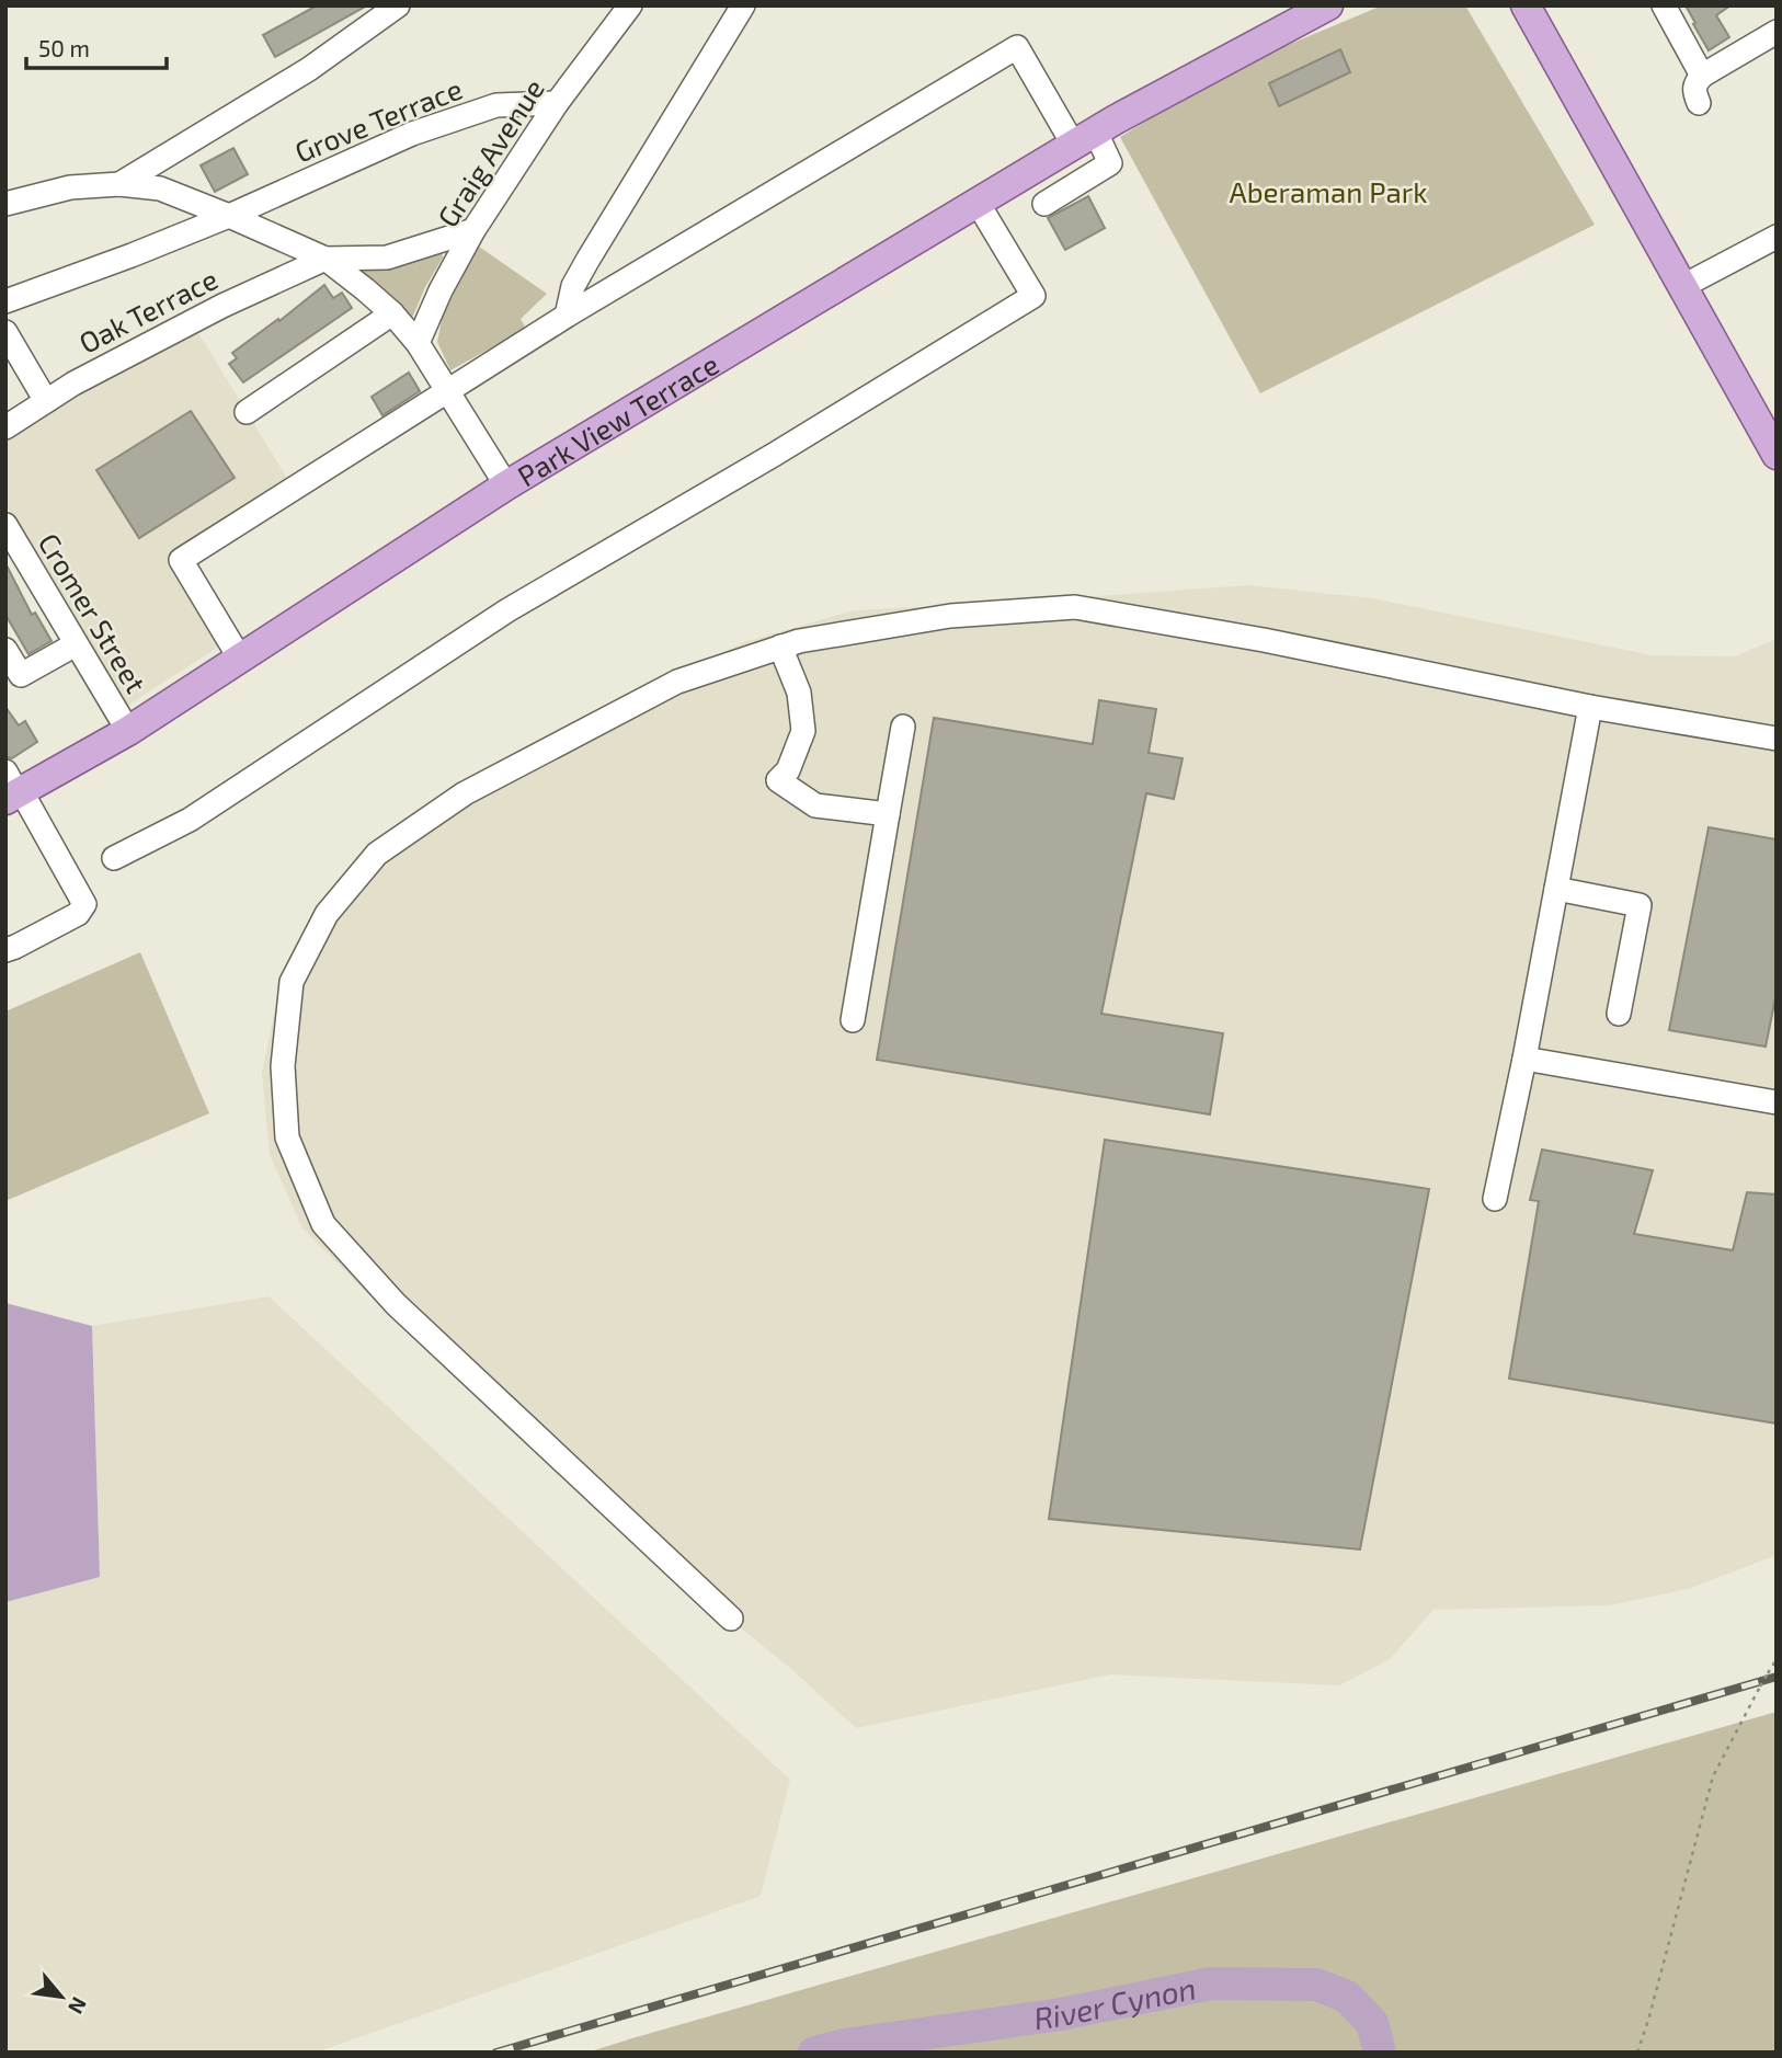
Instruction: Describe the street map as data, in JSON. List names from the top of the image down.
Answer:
{
  "streets": {
    "main road": ["Park View Terrace"],
    "street": [
      "Grove Terrace",
      "Graig Avenue",
      "Oak Terrace",
      "Cromer Street"
    ]
  },
  "crossings": [
    ["Grove Terrace", "Graig Avenue"],
    ["Park View Terrace", "Cromer Street"]
  ],
  "water": ["River Cynon"],
  "parks": ["Aberaman Park"],
  "scale_bar": "50 m",
  "north": "bottom right"
}
